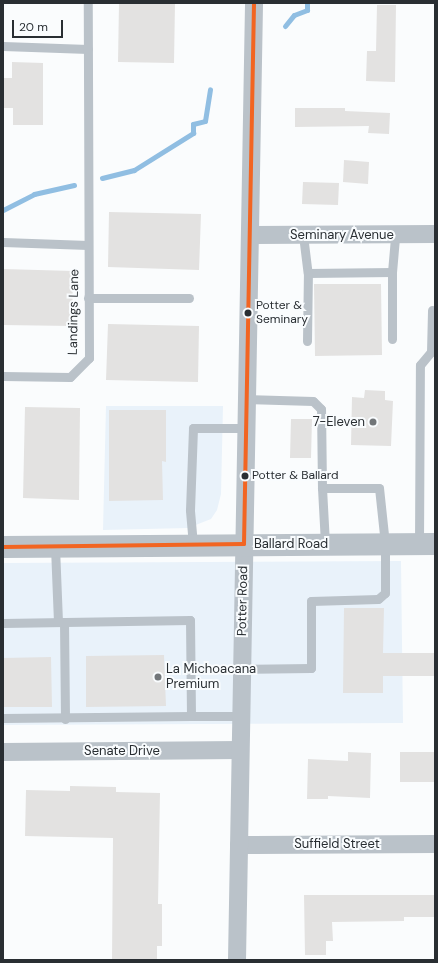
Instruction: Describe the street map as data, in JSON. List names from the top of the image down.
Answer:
{
  "streets": {
    "street": [
      "Seminary Avenue",
      "Ballard Road",
      "Potter Road",
      "Senate Drive",
      "Suffield Street"
    ],
    "lane": ["Landings Lane"]
  },
  "crossings": [
    ["Seminary Avenue", "Potter Road"],
    ["Ballard Road", "Potter Road"],
    ["Potter Road", "Senate Drive"],
    ["Potter Road", "Suffield Street"]
  ],
  "places": [
    "Potter & Seminary",
    "7-Eleven",
    "Potter & Ballard",
    "La Michoacana Premium"
  ],
  "scale_bar": "20 m"
}
